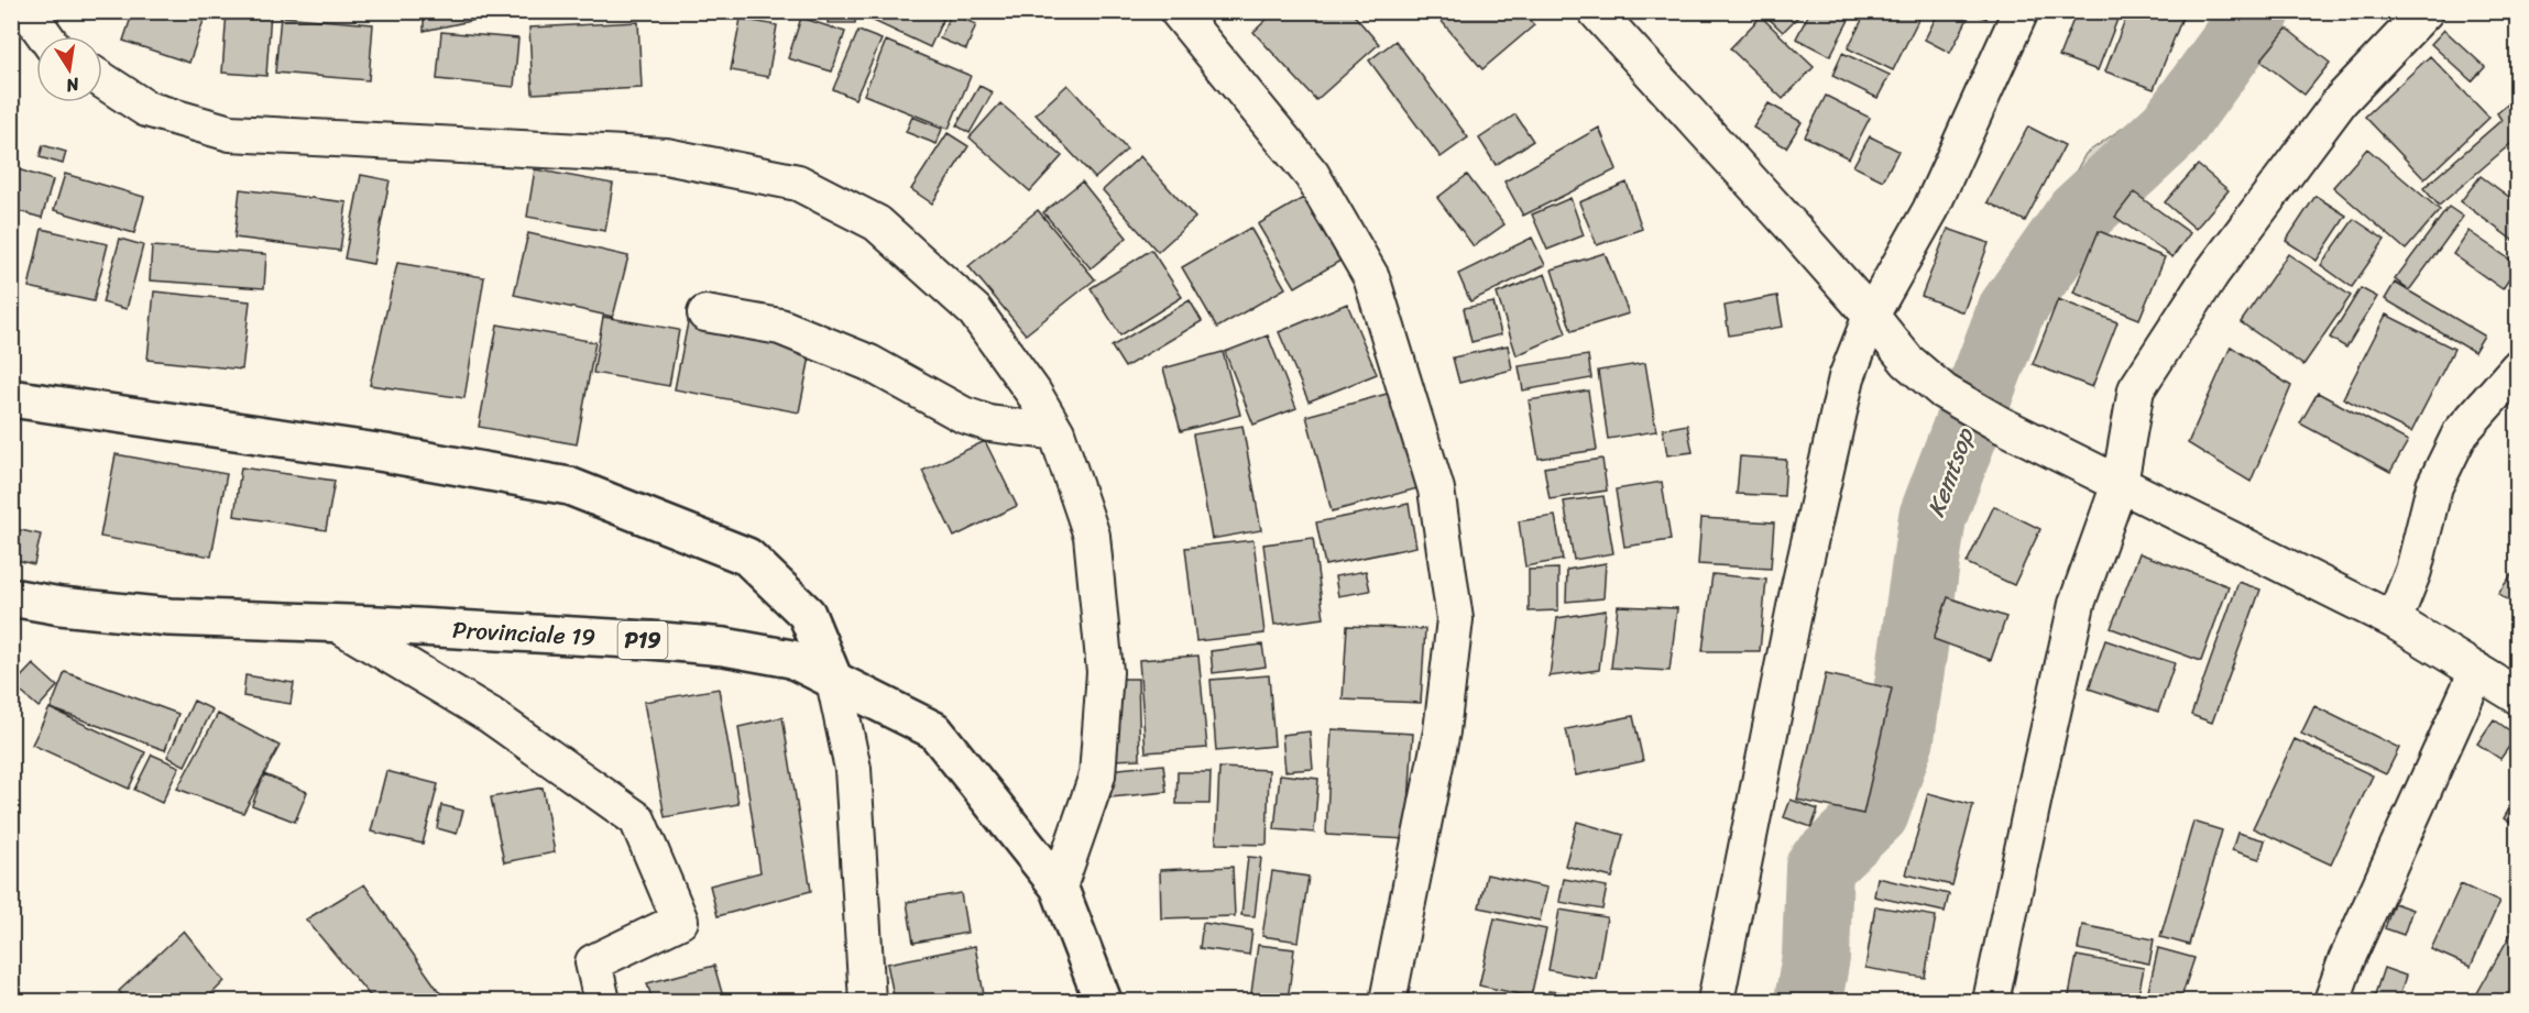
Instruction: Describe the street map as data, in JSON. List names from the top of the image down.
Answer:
{
  "streets": {
    "main road": ["Provinciale 19", "P19"]
  },
  "water": ["Kemtsop"],
  "north": "bottom"
}
